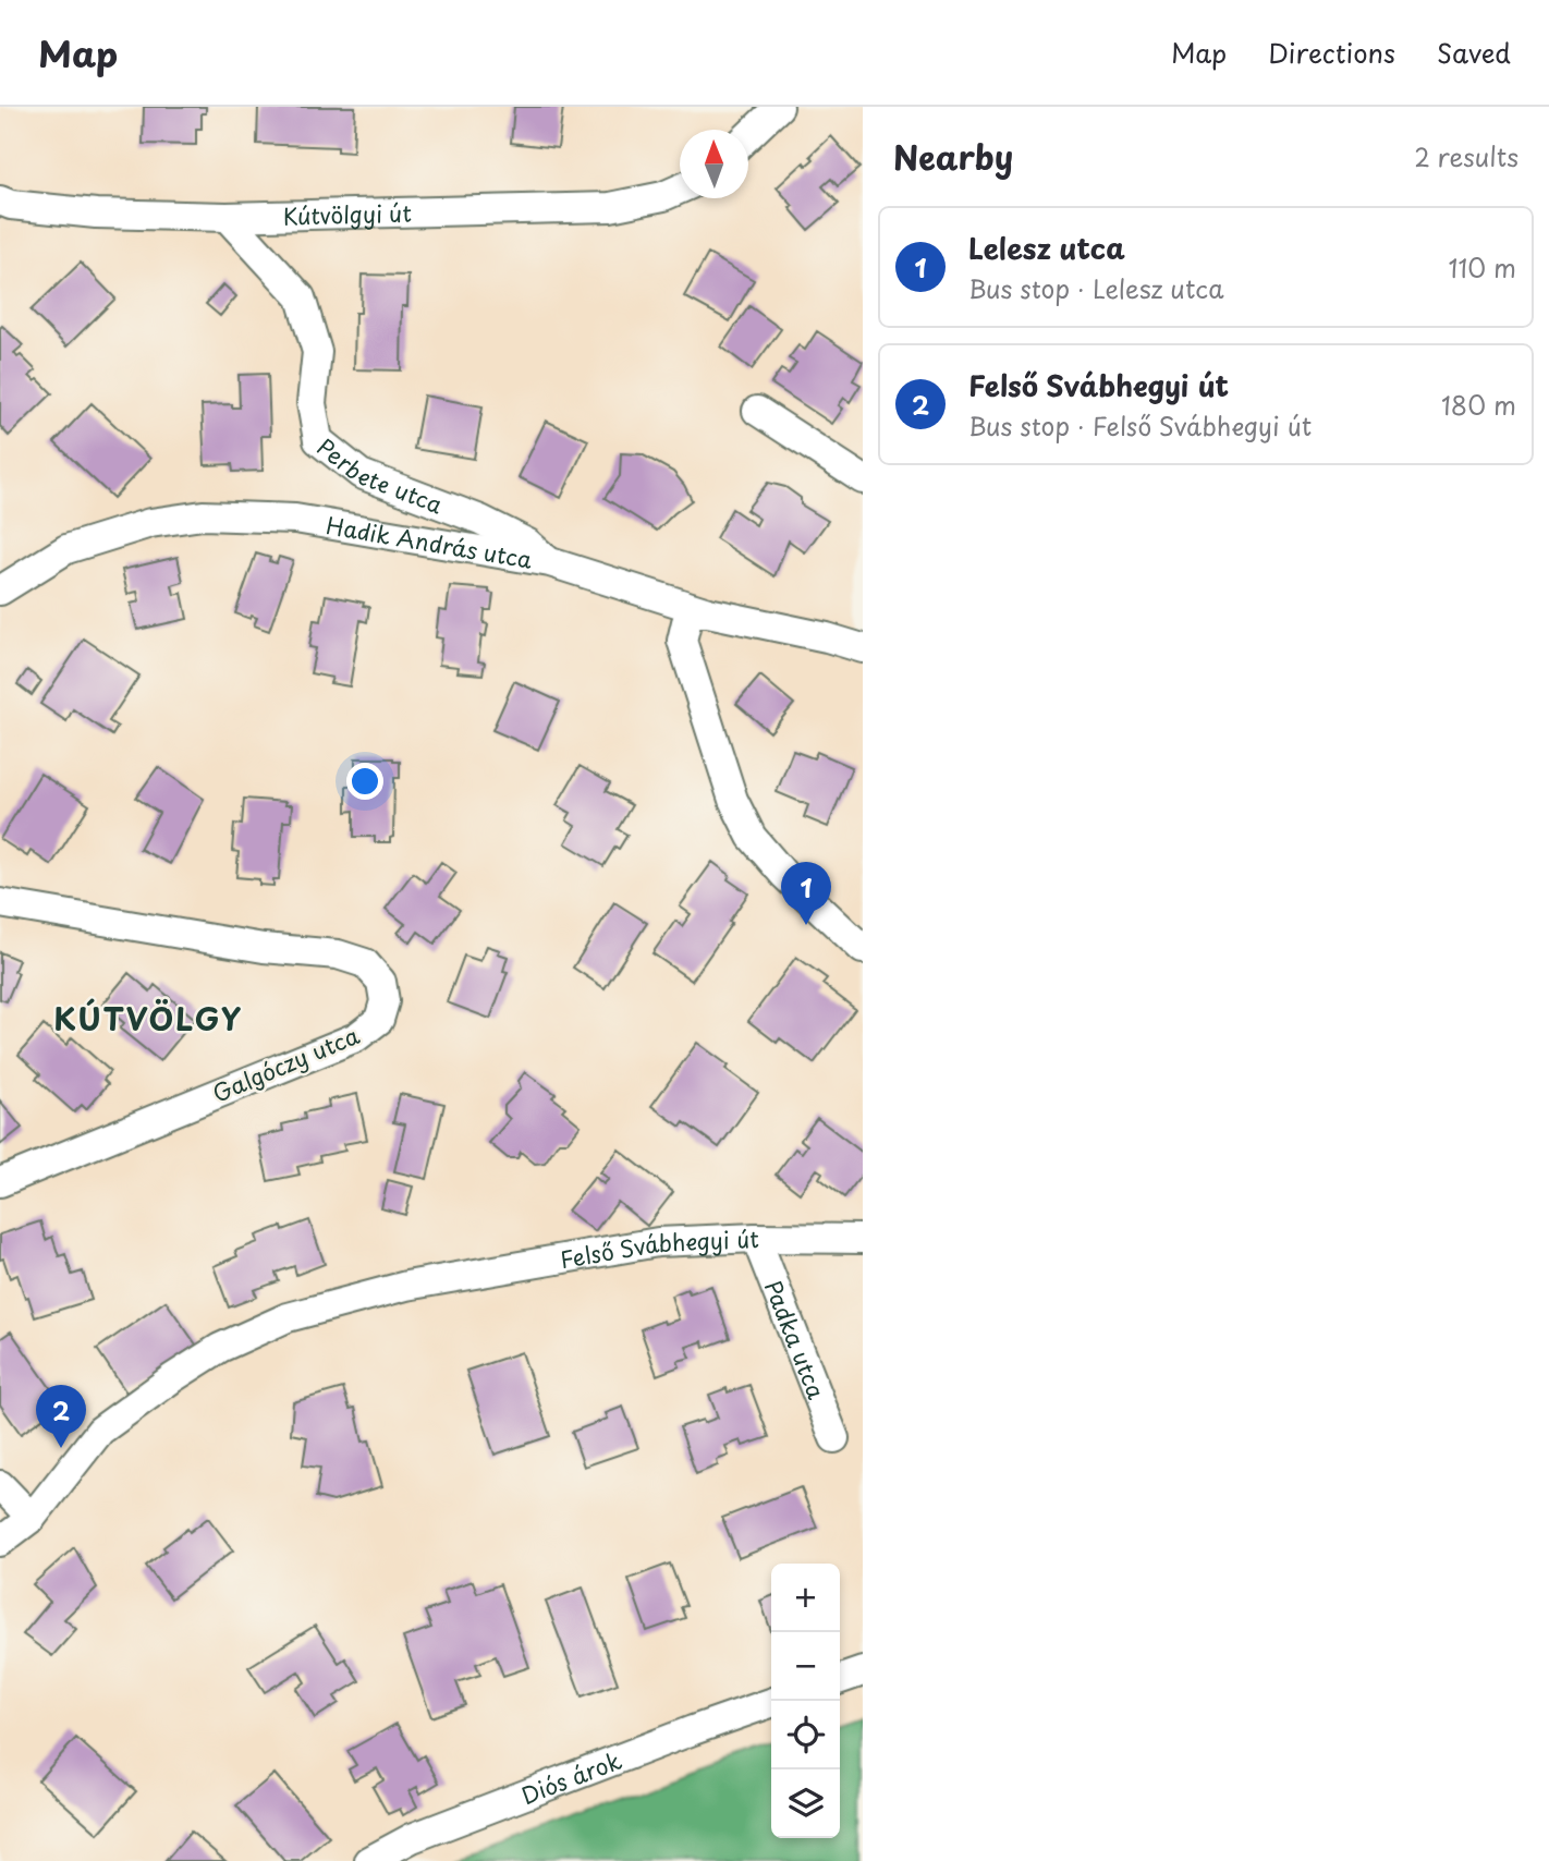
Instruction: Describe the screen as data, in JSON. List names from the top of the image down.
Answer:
{
  "streets": {
    "street": [
      "Kútvölgyi út",
      "Perbete utca",
      "Hadik András utca",
      "Galgóczy utca",
      "Felső Svábhegyi út",
      "Padka utca",
      "Diós árok"
    ]
  },
  "crossings": [
    ["Kútvölgyi út", "Perbete utca"],
    ["Perbete utca", "Hadik András utca"],
    ["Felső Svábhegyi út", "Padka utca"]
  ],
  "districts": ["KÚTVÖLGY"],
  "north": "top",
  "page": {
    "header": "Map",
    "nav": ["Map", "Directions", "Saved"],
    "heading": ["Nearby", "2 results"],
    "list": [
      {
        "mark": "1",
        "name": "Lelesz utca",
        "note": "Bus stop · Lelesz utca",
        "value": "110 m"
      },
      {
        "mark": "2",
        "name": "Felső Svábhegyi út",
        "note": "Bus stop · Felső Svábhegyi út",
        "value": "180 m"
      }
    ],
    "pins": ["1", "2"],
    "map_buttons": ["+", "−"]
  }
}
